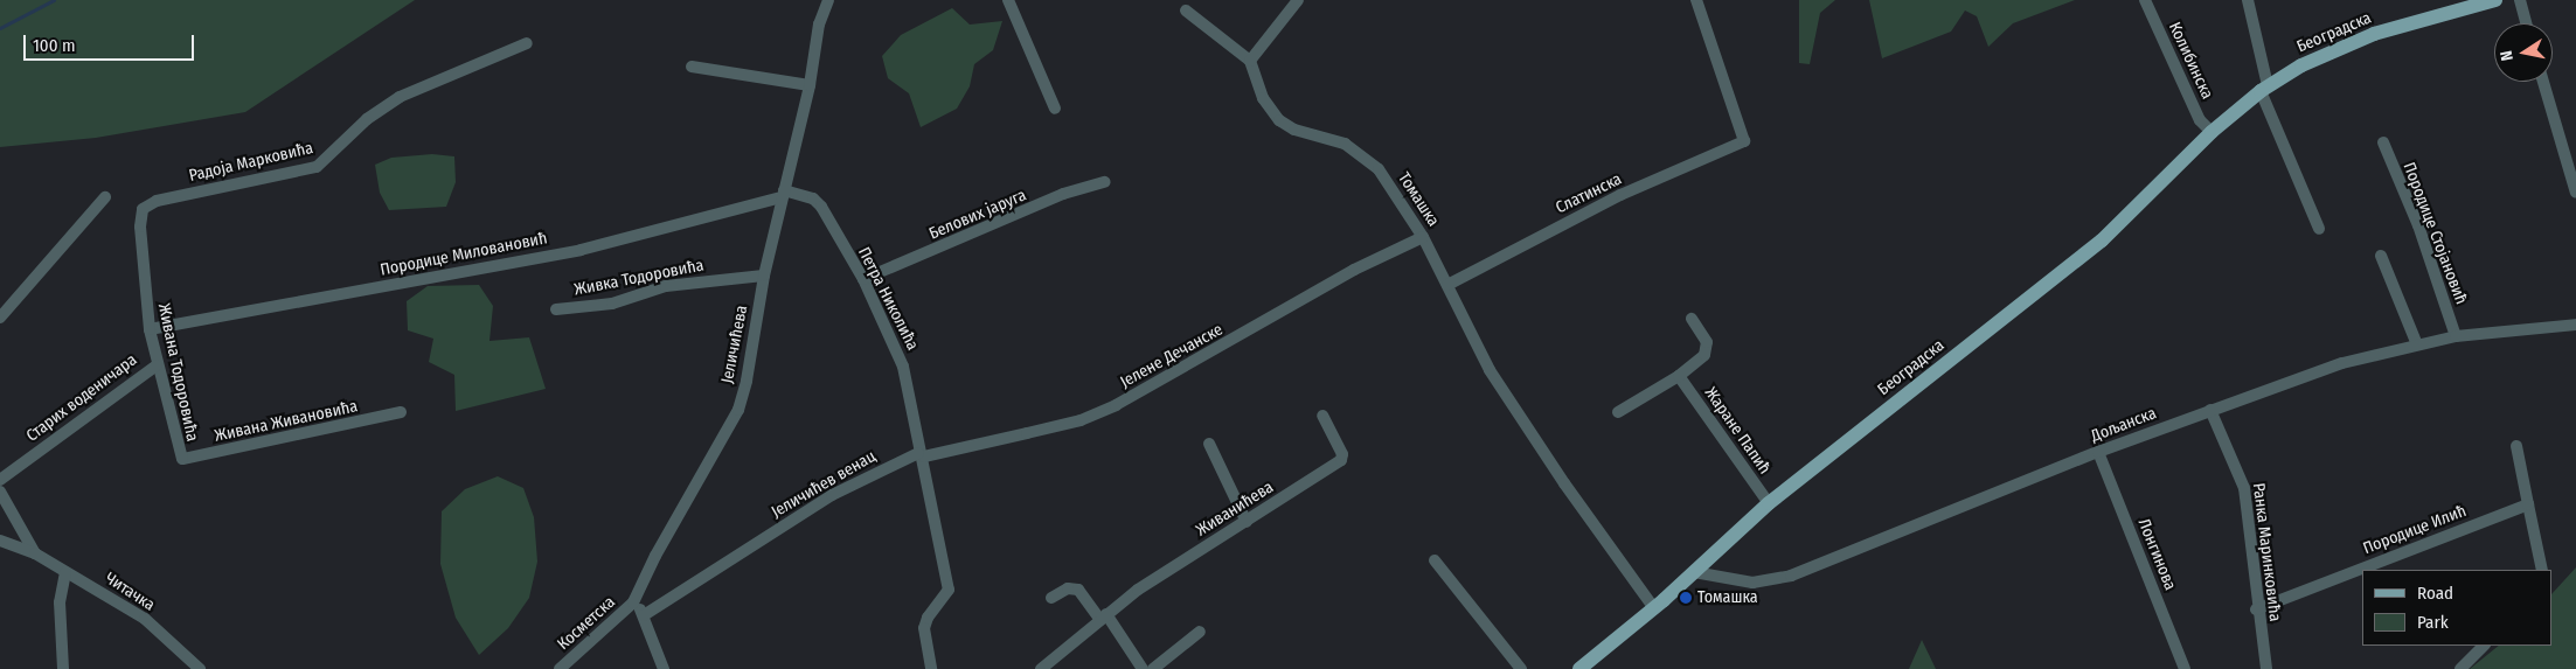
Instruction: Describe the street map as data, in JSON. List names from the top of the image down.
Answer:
{
  "streets": {
    "main road": ["Београдска"],
    "street": [
      "Колибинска",
      "Радоја Марковића",
      "Слатинска",
      "Томашка",
      "Белових јаруга",
      "Породице Стојановић",
      "Породице Миловановић",
      "Живка Тодоровића",
      "Петра Николића",
      "Јеличићева",
      "Јелене Дечанске",
      "Живана Тодоровића",
      "Старих воденичара",
      "Живана Живановића",
      "Дољанска",
      "Жаране Папић",
      "Јеличићев венац",
      "Живанићева",
      "Породице Илић",
      "Ранка Маринковића",
      "Лонгинова",
      "Читачка",
      "Косметска"
    ]
  },
  "crossings": [
    ["Београдска", "Колибинска"],
    ["Београдска", "Томашка"],
    ["Београдска", "Дољанска"],
    ["Београдска", "Жаране Папић"],
    ["Радоја Марковића", "Живана Тодоровића"],
    ["Слатинска", "Томашка"],
    ["Томашка", "Јелене Дечанске"],
    ["Белових јаруга", "Петра Николића"],
    ["Породице Стојановић", "Дољанска"],
    ["Породице Миловановић", "Петра Николића"],
    ["Породице Миловановић", "Јеличићева"],
    ["Породице Миловановић", "Живана Тодоровића"],
    ["Живка Тодоровића", "Јеличићева"],
    ["Петра Николића", "Јеличићева"],
    ["Петра Николића", "Јелене Дечанске"],
    ["Петра Николића", "Јеличићев венац"],
    ["Јеличићева", "Косметска"],
    ["Јелене Дечанске", "Јеличићев венац"],
    ["Живана Тодоровића", "Старих воденичара"],
    ["Живана Тодоровића", "Живана Живановића"],
    ["Дољанска", "Ранка Маринковића"],
    ["Дољанска", "Лонгинова"],
    ["Породице Илић", "Ранка Маринковића"]
  ],
  "places": ["Томашка"],
  "legend": ["Road", "Park"],
  "scale_bar": "100 m",
  "north": "left"
}
